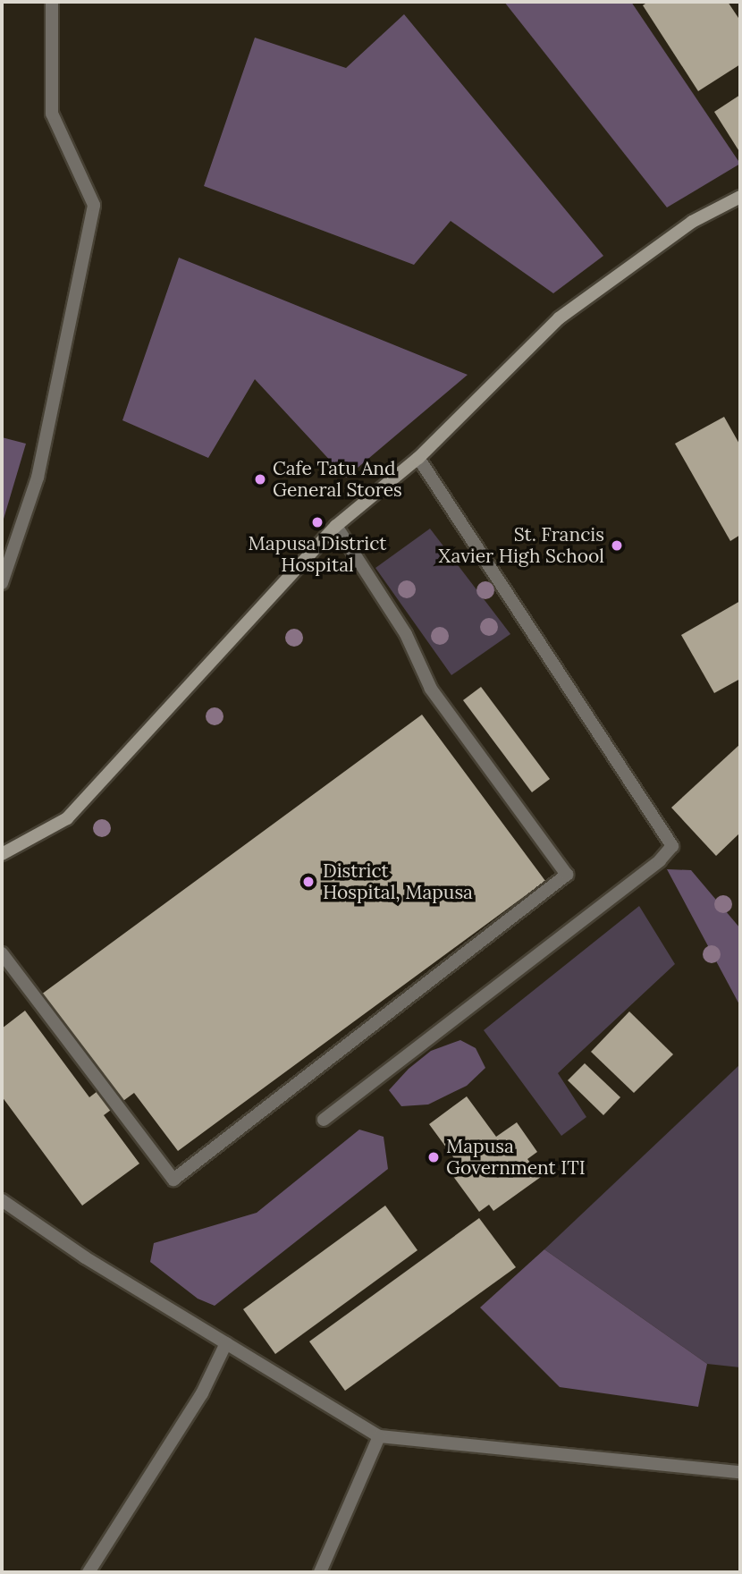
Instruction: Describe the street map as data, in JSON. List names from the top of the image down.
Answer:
{
  "places": [
    "Cafe Tatu And General Stores",
    "Mapusa District Hospital",
    "St. Francis Xavier High School",
    "District Hospital, Mapusa",
    "Mapusa Government ITI"
  ]
}
